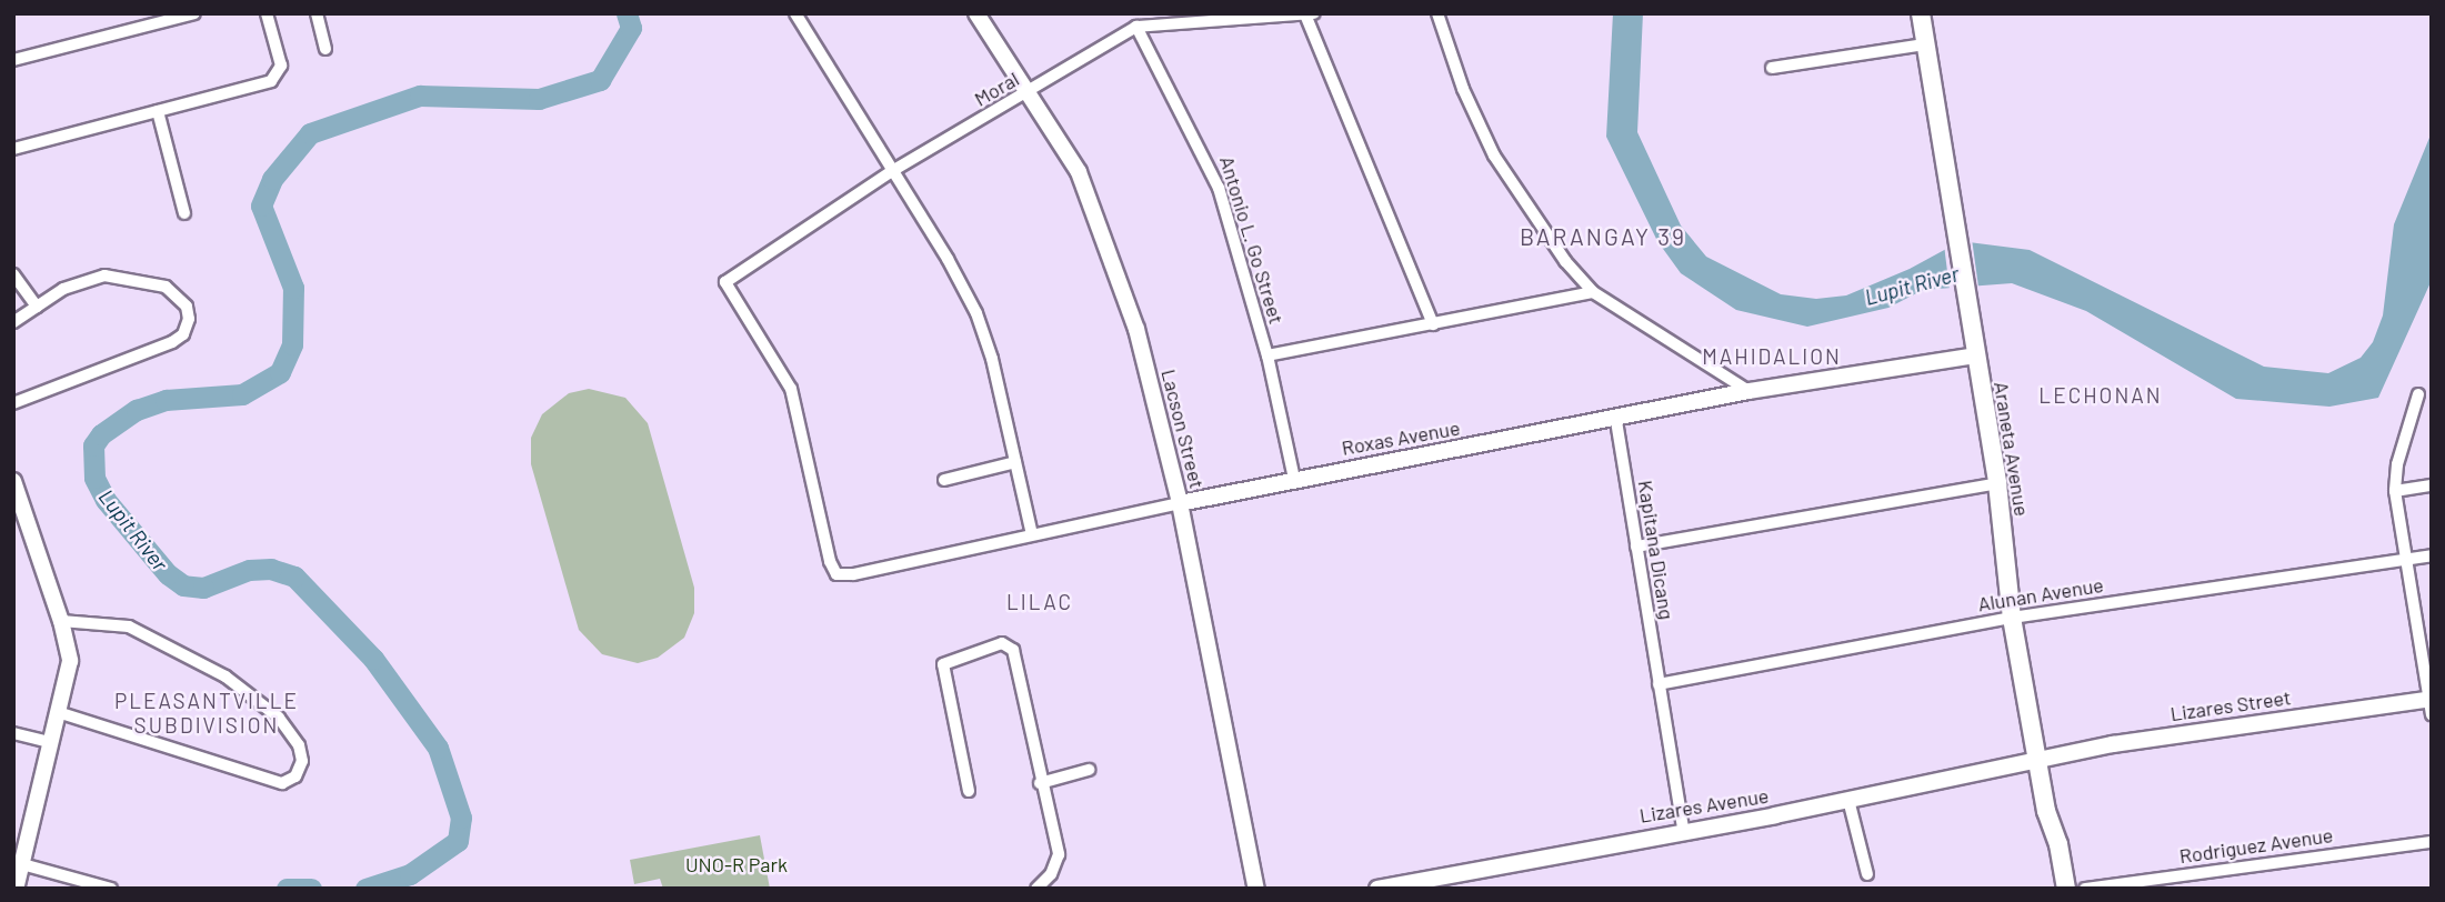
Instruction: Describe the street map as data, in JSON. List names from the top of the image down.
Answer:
{
  "streets": {
    "main road": ["Araneta Avenue"],
    "street": [
      "Moral",
      "Antonio L. Go Street",
      "Lacson Street",
      "Roxas Avenue",
      "Kapitana Dicang",
      "Alunan Avenue",
      "Lizares Street",
      "Lizares Avenue",
      "Rodriguez Avenue"
    ]
  },
  "crossings": [
    ["Moral", "Antonio L. Go Street"],
    ["Moral", "Lacson Street"],
    ["Moral", "Roxas Avenue"],
    ["Antonio L. Go Street", "Roxas Avenue"],
    ["Lacson Street", "Roxas Avenue"],
    ["Roxas Avenue", "Araneta Avenue"],
    ["Roxas Avenue", "Kapitana Dicang"],
    ["Araneta Avenue", "Alunan Avenue"],
    ["Araneta Avenue", "Lizares Street"],
    ["Araneta Avenue", "Lizares Avenue"],
    ["Kapitana Dicang", "Alunan Avenue"],
    ["Kapitana Dicang", "Lizares Avenue"],
    ["Lizares Street", "Lizares Avenue"]
  ],
  "districts": [
    "BARANGAY 39",
    "MAHIDALION",
    "LECHONAN",
    "LILAC",
    "PLEASANTVILLE SUBDIVISION"
  ],
  "water": ["Lupit River"],
  "parks": ["UNO-R Park"]
}
